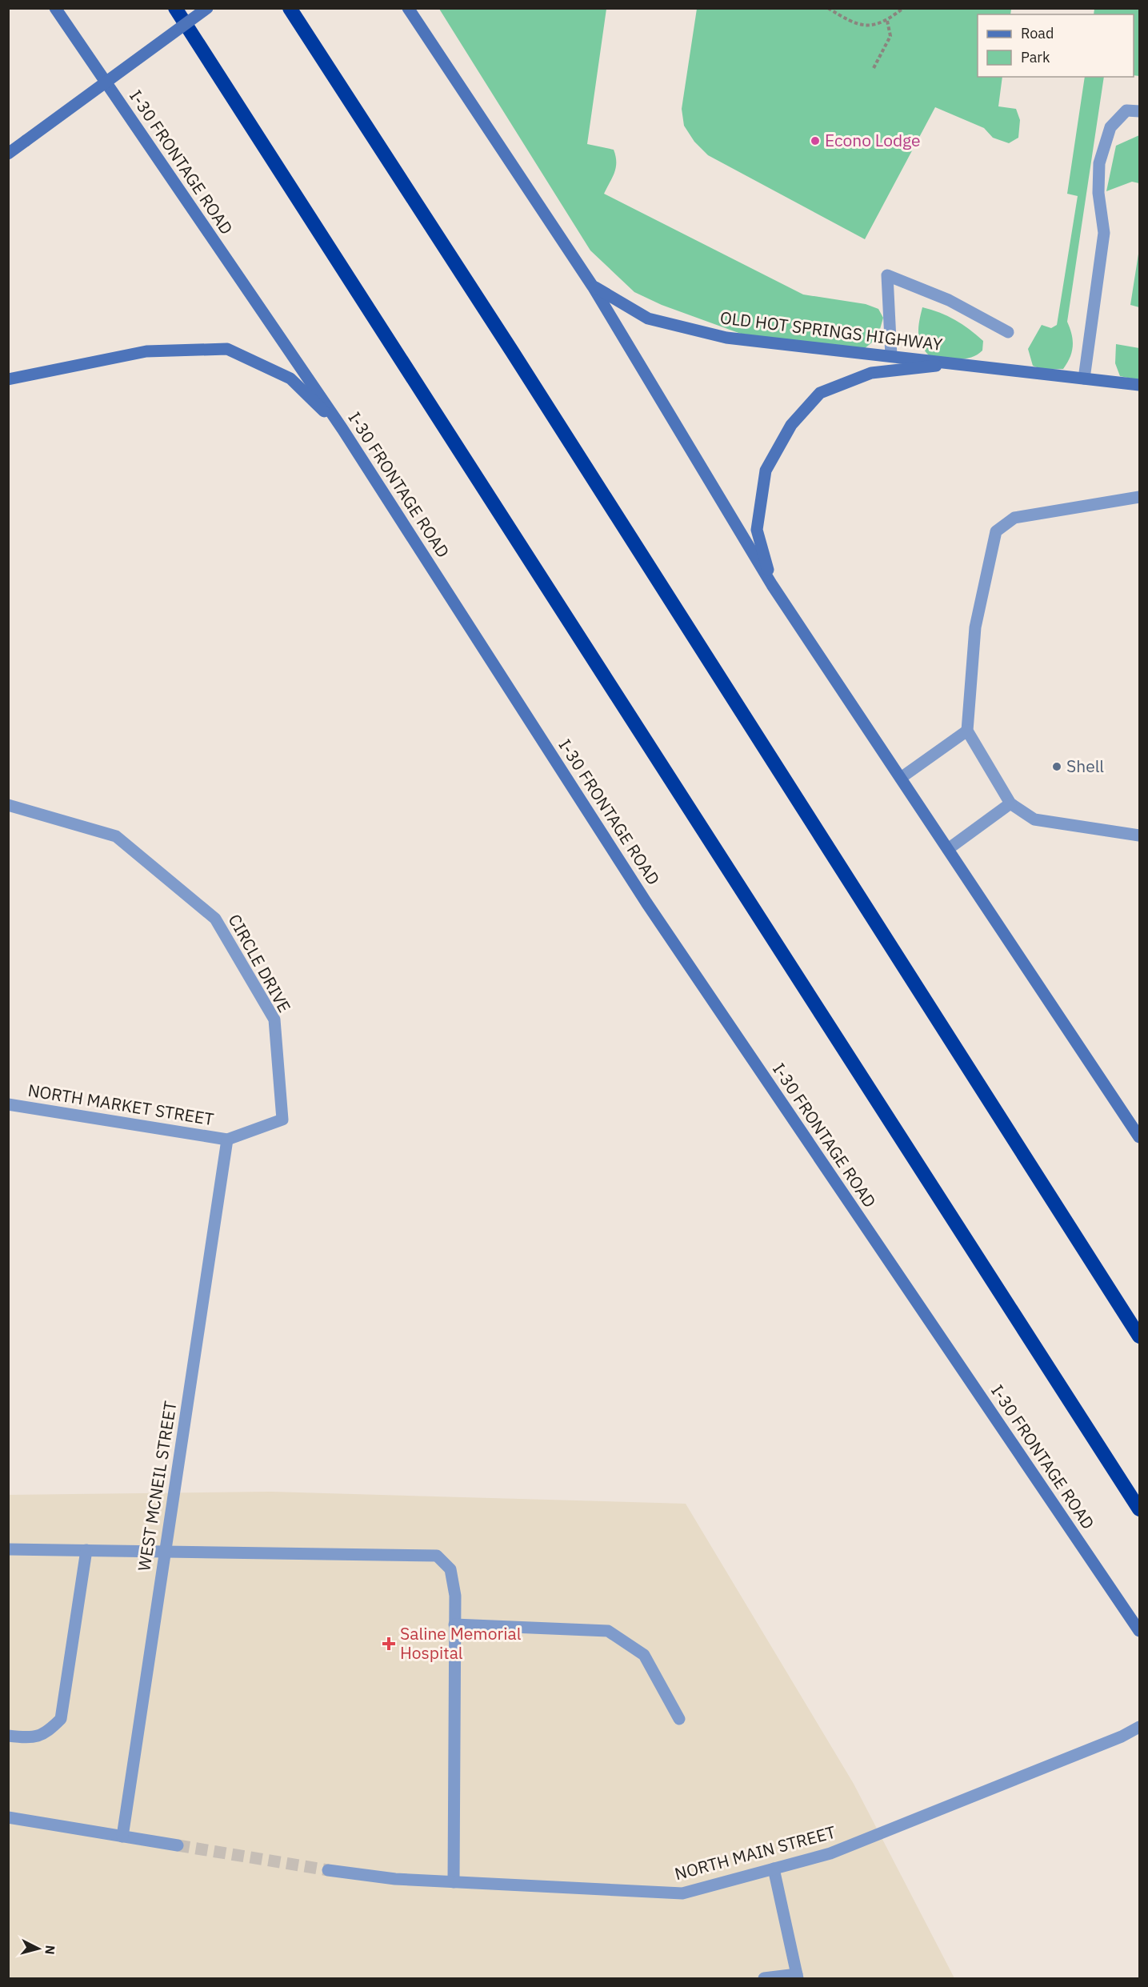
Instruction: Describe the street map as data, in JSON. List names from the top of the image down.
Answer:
{
  "streets": {
    "main road": ["I-30 FRONTAGE ROAD", "OLD HOT SPRINGS HIGHWAY"],
    "street": [
      "CIRCLE DRIVE",
      "NORTH MARKET STREET",
      "WEST MCNEIL STREET",
      "NORTH MAIN STREET"
    ]
  },
  "crossings": [
    ["CIRCLE DRIVE", "NORTH MARKET STREET"],
    ["CIRCLE DRIVE", "WEST MCNEIL STREET"],
    ["NORTH MARKET STREET", "WEST MCNEIL STREET"]
  ],
  "places": {
    "other": ["Econo Lodge", "Shell"],
    "health": ["Saline Memorial Hospital"]
  },
  "legend": ["Road", "Park"],
  "north": "right"
}
